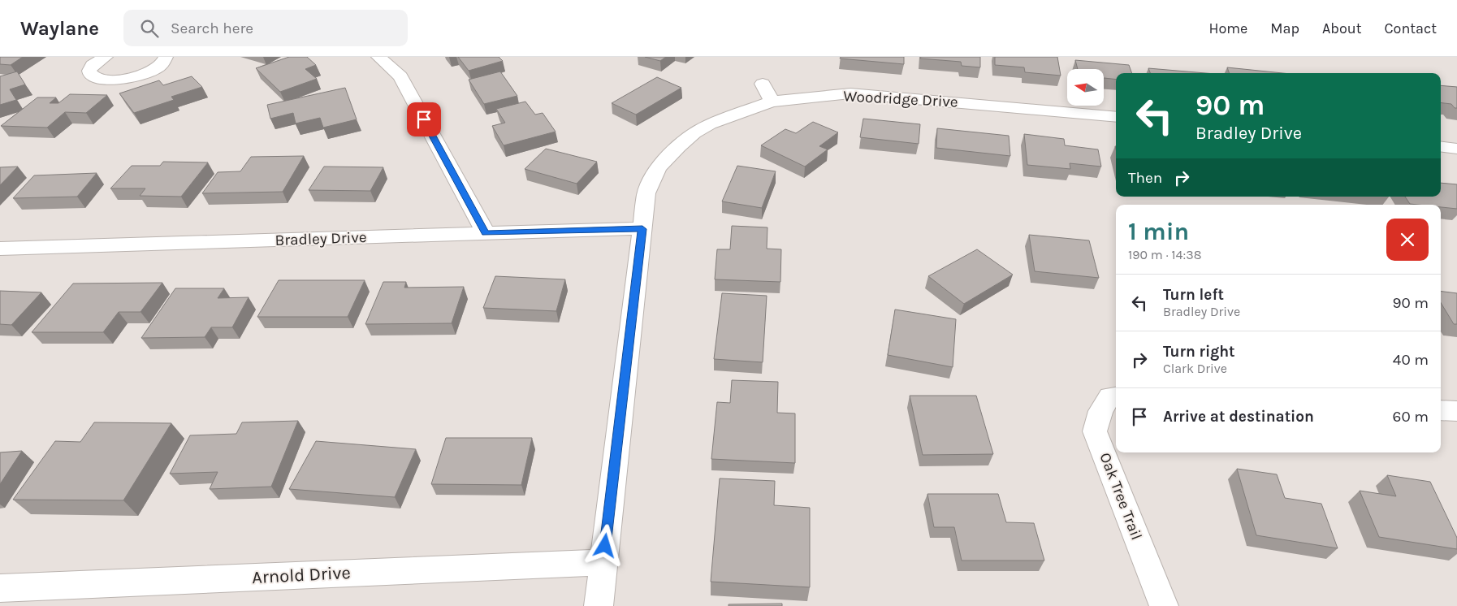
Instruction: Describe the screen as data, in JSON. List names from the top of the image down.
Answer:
{
  "streets": {
    "street": [
      "Woodridge Drive",
      "Bradley Drive",
      "Oak Tree Trail",
      "Arnold Drive"
    ]
  },
  "crossings": [
    ["Woodridge Drive", "Bradley Drive"],
    ["Woodridge Drive", "Arnold Drive"]
  ],
  "north": "left",
  "page": {
    "header": "Waylane",
    "search": "Search here",
    "nav": [
      "Home",
      "Map",
      "About",
      "Contact"
    ],
    "turn": ["90 m", "Bradley Drive"],
    "then": "Then",
    "heading": ["1 min", "190 m · 14:38"],
    "list": [
      {
        "name": "Turn left",
        "note": "Bradley Drive",
        "value": "90 m"
      },
      {
        "name": "Turn right",
        "note": "Clark Drive",
        "value": "40 m"
      },
      {
        "name": "Arrive at destination",
        "value": "60 m"
      }
    ]
  }
}
